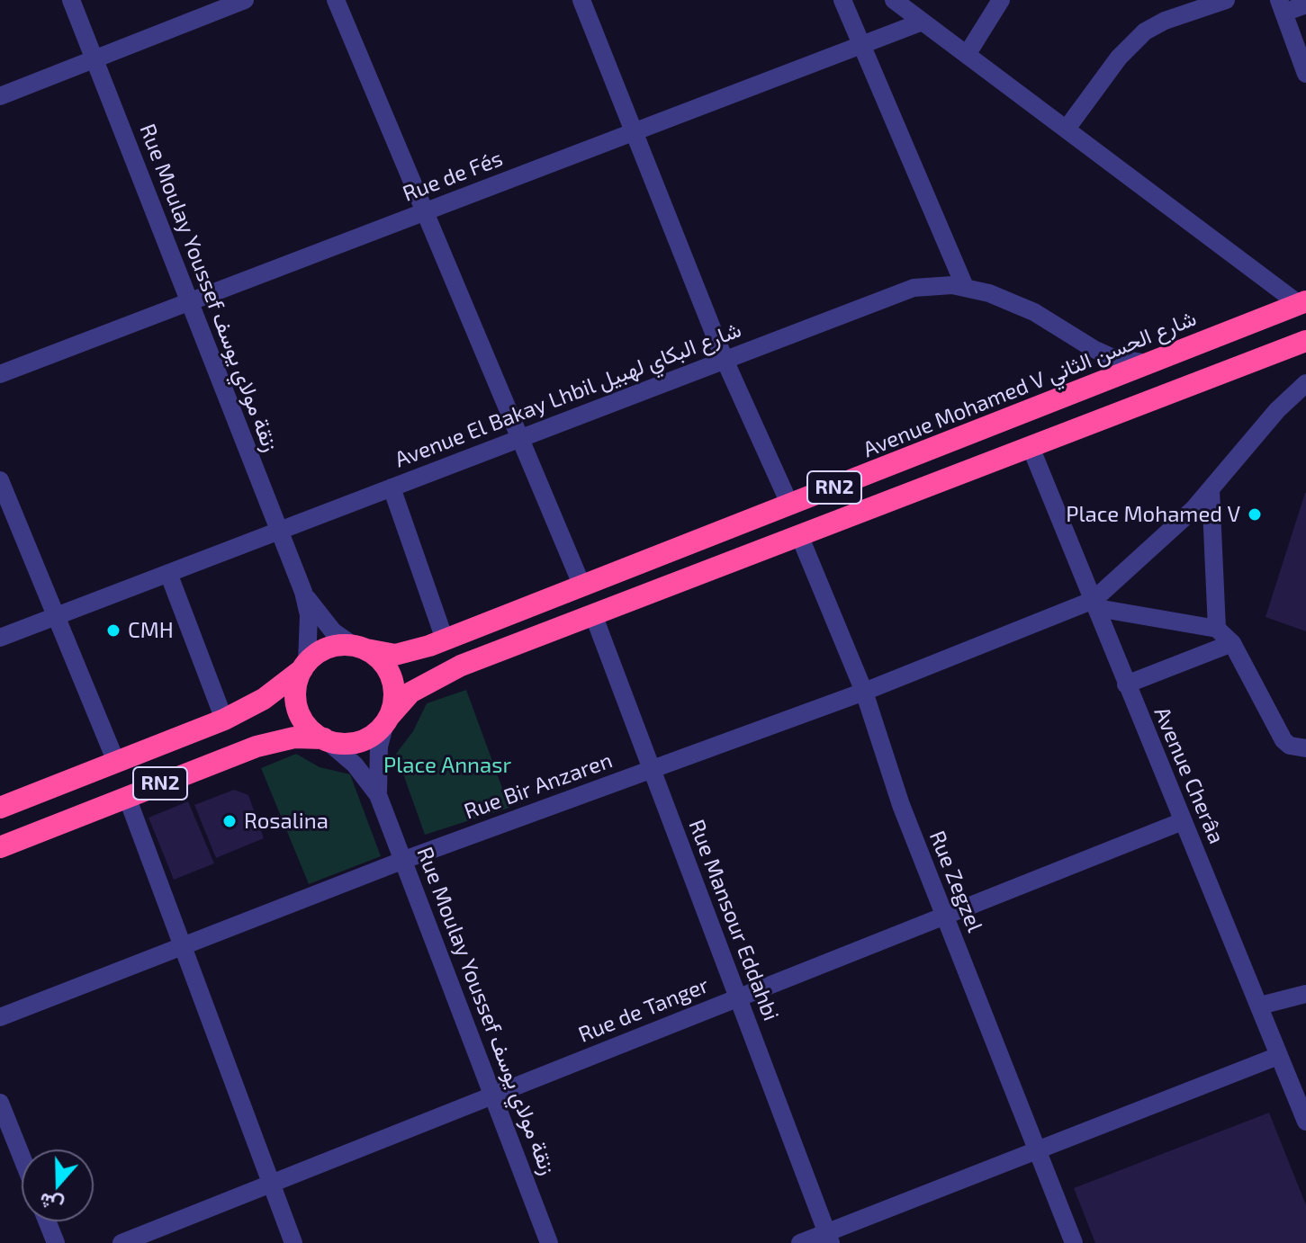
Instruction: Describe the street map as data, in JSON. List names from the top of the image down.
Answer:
{
  "streets": {
    "highway": ["Avenue Mohamed V شارع الحسن الثاني", "RN2"],
    "street": [
      "Rue de Fés",
      "Rue Moulay Youssef زنقة مولاي يوسف",
      "Avenue El Bakay Lhbil شارع البكاي لهبيل",
      "Avenue Cherâa",
      "Rue Bir Anzaren",
      "Rue Zegzel",
      "Rue Mansour Eddahbi",
      "Rue de Tanger"
    ]
  },
  "crossings": [
    ["Rue de Fés", "Rue Moulay Youssef زنقة مولاي يوسف"],
    ["Rue Moulay Youssef زنقة مولاي يوسف", "Avenue El Bakay Lhbil شارع البكاي لهبيل"],
    ["Rue Moulay Youssef زنقة مولاي يوسف", "Rue Bir Anzaren"],
    ["Rue Moulay Youssef زنقة مولاي يوسف", "Rue de Tanger"],
    ["Avenue Mohamed V شارع الحسن الثاني", "Avenue El Bakay Lhbil شارع البكاي لهبيل"],
    ["Avenue Mohamed V شارع الحسن الثاني", "RN2"],
    ["RN2", "Avenue Cherâa"],
    ["RN2", "Rue Zegzel"],
    ["RN2", "Rue Mansour Eddahbi"],
    ["Avenue Cherâa", "Rue Bir Anzaren"],
    ["Avenue Cherâa", "Rue de Tanger"],
    ["Rue Bir Anzaren", "Rue Zegzel"],
    ["Rue Bir Anzaren", "Rue Mansour Eddahbi"],
    ["Rue Zegzel", "Rue de Tanger"],
    ["Rue Mansour Eddahbi", "Rue de Tanger"]
  ],
  "parks": ["Place Annasr"],
  "places": ["Place Mohamed V", "CMH", "Rosalina"],
  "north": "bottom"
}
